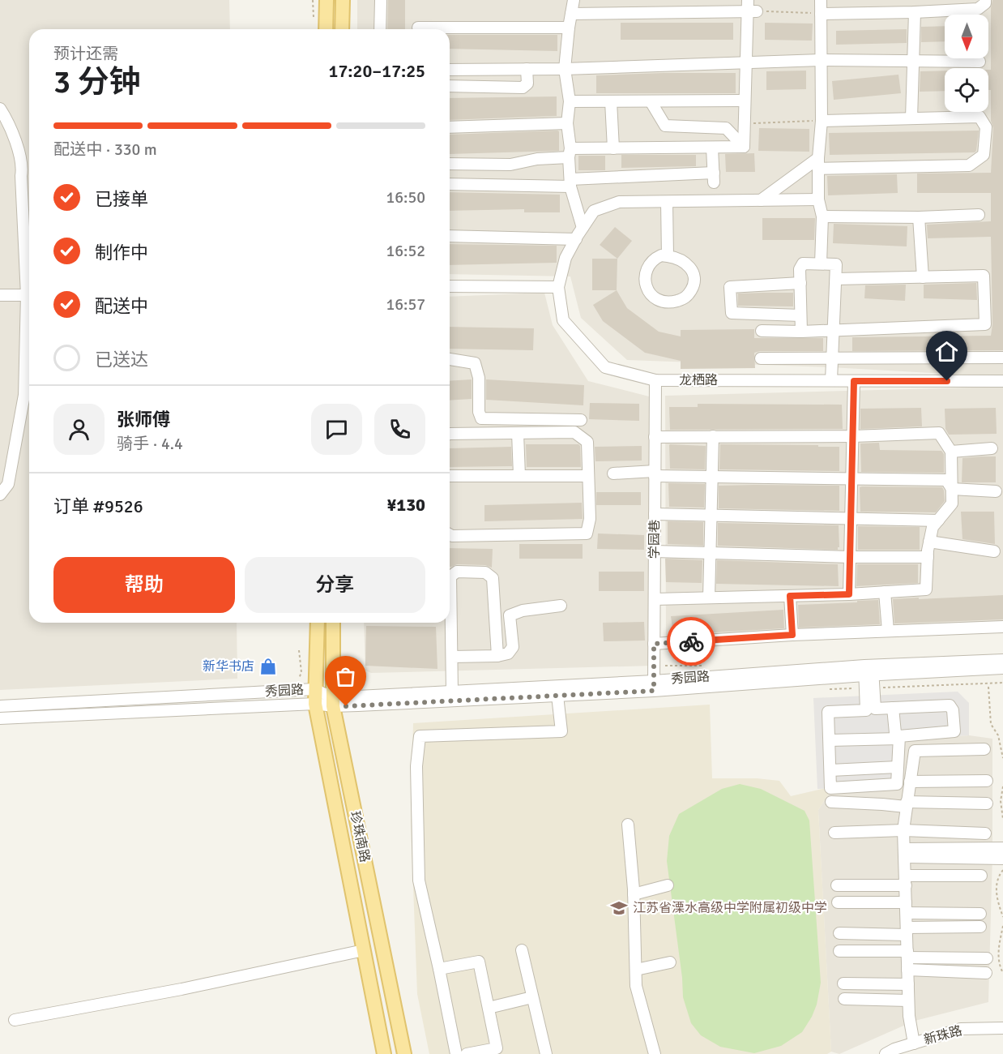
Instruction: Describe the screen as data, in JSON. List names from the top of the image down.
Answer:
{
  "streets": {
    "main road": ["珍珠南路"],
    "street": [
      "龙栖路",
      "学园巷",
      "秀园路",
      "新珠路"
    ]
  },
  "crossings": [
    ["龙栖路", "学园巷"],
    ["学园巷", "秀园路"],
    ["秀园路", "珍珠南路"]
  ],
  "places": {
    "shop": ["新华书店"],
    "school or university": ["江苏省溧水高级中学附属初级中学"]
  },
  "north": "bottom",
  "page": {
    "heading": ["3 分钟", "预计还需", "17:20–17:25"],
    "panel": [
      "张师傅",
      "骑手 · 4.4",
      "订单 #9526",
      "¥130"
    ],
    "bar": "配送中 · 330 m",
    "list": [
      ["已接单", "16:50"],
      ["制作中", "16:52"],
      ["配送中", "16:57"],
      "已送达"
    ],
    "buttons": ["帮助", "分享"]
  }
}
